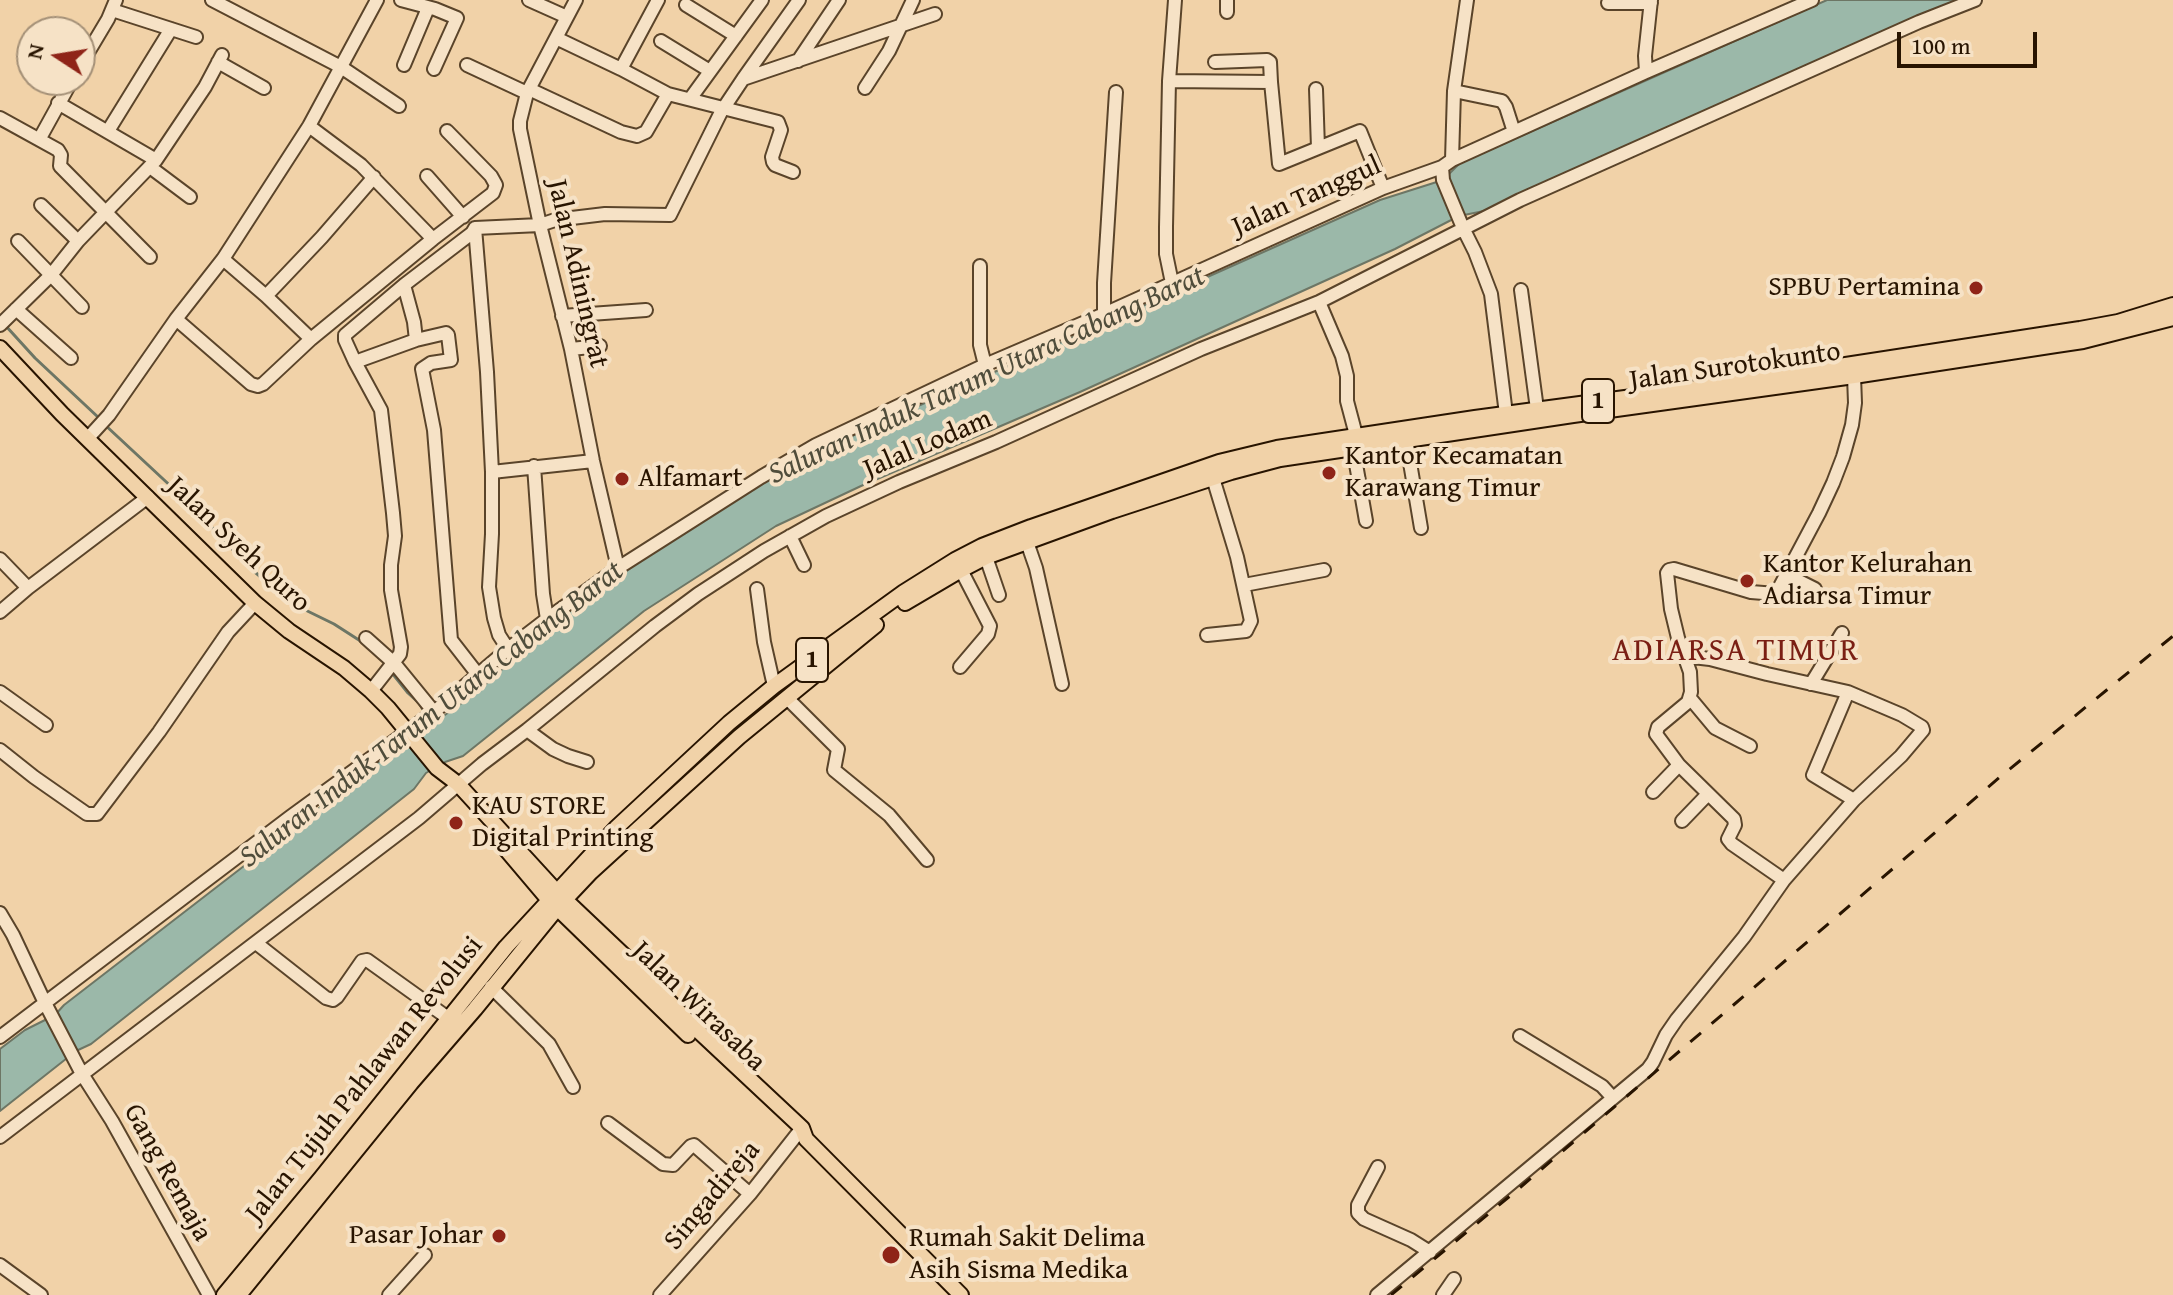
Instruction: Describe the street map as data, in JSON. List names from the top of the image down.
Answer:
{
  "streets": {
    "main road": [
      "Jalan Surotokunto",
      "1",
      "Jalan Syeh Quro",
      "Jalan Wirasaba",
      "Jalan Tujuh Pahlawan Revolusi"
    ],
    "street": [
      "Jalan Tanggul",
      "Jalan Adiningrat",
      "Jalal Lodam",
      "Gang Remaja",
      "Singadireja"
    ]
  },
  "crossings": [
    ["Jalan Tanggul", "Jalan Adiningrat"],
    ["Jalan Tanggul", "Jalan Syeh Quro"],
    ["Jalan Tanggul", "Gang Remaja"],
    ["Jalan Surotokunto", "1"],
    ["1", "Jalan Syeh Quro"],
    ["1", "Jalan Wirasaba"],
    ["1", "Jalan Tujuh Pahlawan Revolusi"],
    ["Jalal Lodam", "Jalan Syeh Quro"],
    ["Jalal Lodam", "Gang Remaja"],
    ["Jalan Syeh Quro", "Jalan Wirasaba"],
    ["Jalan Syeh Quro", "Jalan Tujuh Pahlawan Revolusi"],
    ["Jalan Wirasaba", "Jalan Tujuh Pahlawan Revolusi"],
    ["Jalan Wirasaba", "Singadireja"]
  ],
  "districts": ["ADIARSA TIMUR"],
  "water": ["Saluran Induk Tarum Utara Cabang Barat"],
  "places": [
    "SPBU Pertamina",
    "Kantor Kecamatan Karawang Timur",
    "Alfamart",
    "Kantor Kelurahan Adiarsa Timur",
    "KAU STORE Digital Printing",
    "Pasar Johar",
    "Rumah Sakit Delima Asih Sisma Medika"
  ],
  "scale_bar": "100 m",
  "north": "left"
}
